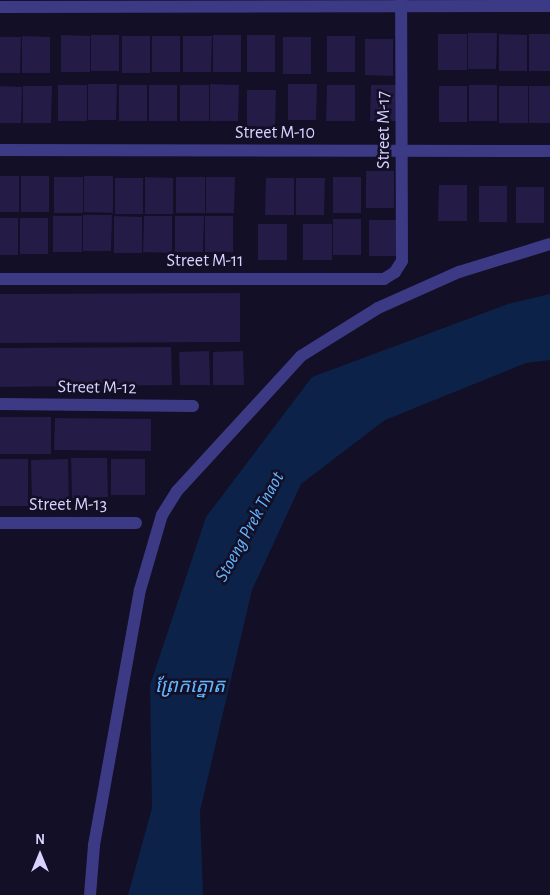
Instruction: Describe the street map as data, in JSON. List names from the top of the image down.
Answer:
{
  "streets": {
    "street": [
      "Street M-17",
      "Street M-10",
      "Street M-11",
      "Street M-12",
      "Street M-13"
    ]
  },
  "crossings": [
    ["Street M-17", "Street M-10"],
    ["Street M-17", "Street M-11"]
  ],
  "water": ["Stoeng Prek Tnaot", "ព្រែកត្នោត"],
  "north": "top"
}
